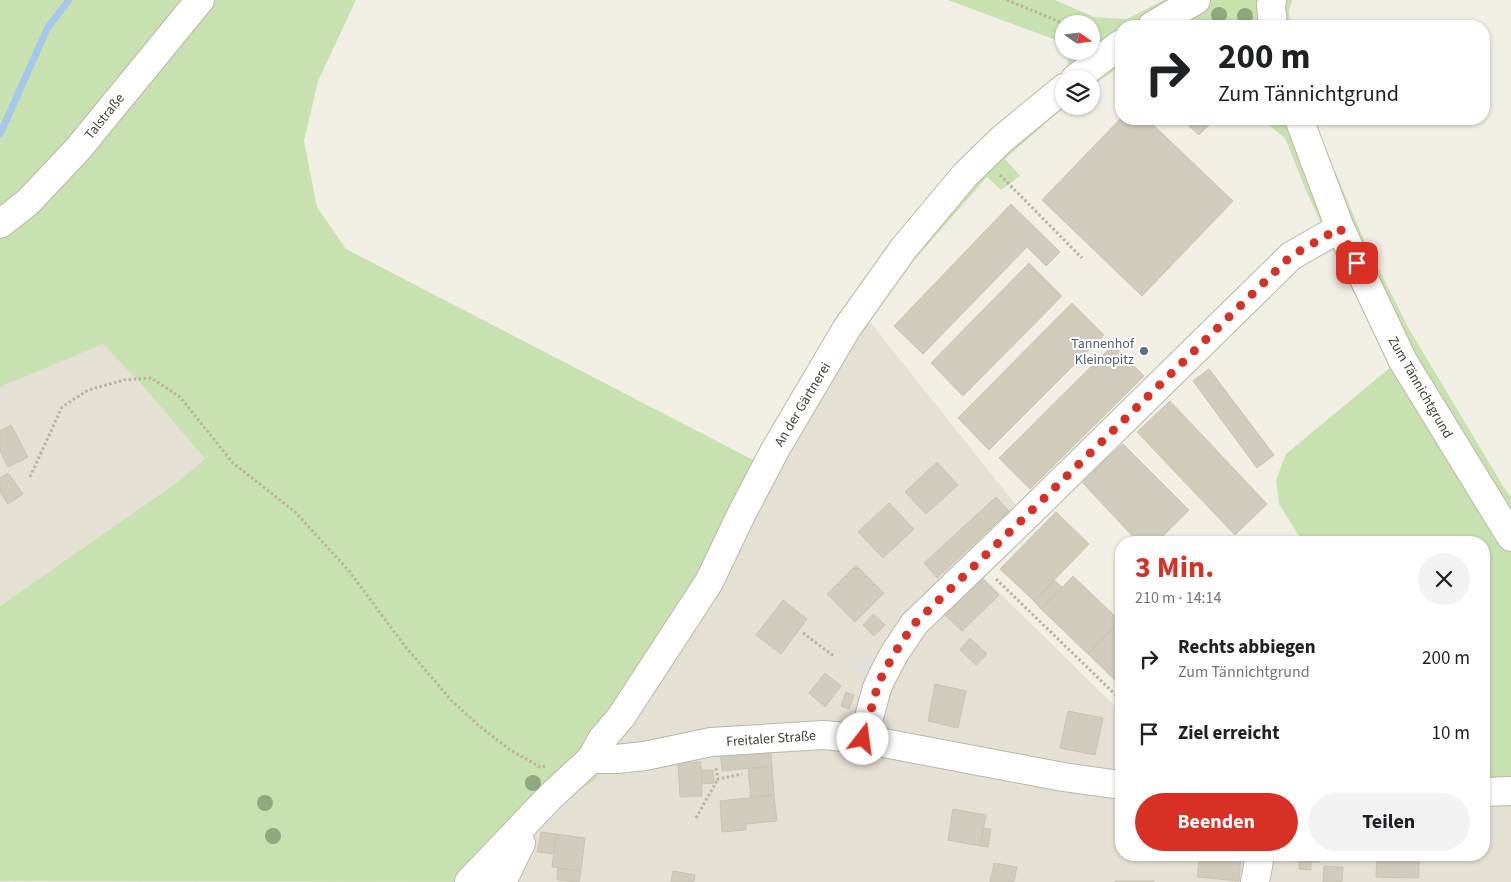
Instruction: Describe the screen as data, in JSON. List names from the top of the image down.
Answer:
{
  "streets": {
    "street": [
      "Talstraße",
      "Zum Tännichtgrund",
      "An der Gärtnerei",
      "Freitaler Straße"
    ]
  },
  "crossings": [
    ["An der Gärtnerei", "Freitaler Straße"]
  ],
  "places": ["Tannenhof Kleinopitz"],
  "north": "right",
  "page": {
    "turn": ["200 m", "Zum Tännichtgrund"],
    "heading": ["3 Min.", "210 m · 14:14"],
    "list": [
      {
        "name": "Rechts abbiegen",
        "note": "Zum Tännichtgrund",
        "value": "200 m"
      },
      {
        "name": "Ziel erreicht",
        "value": "10 m"
      }
    ],
    "buttons": ["Beenden", "Teilen"]
  }
}
